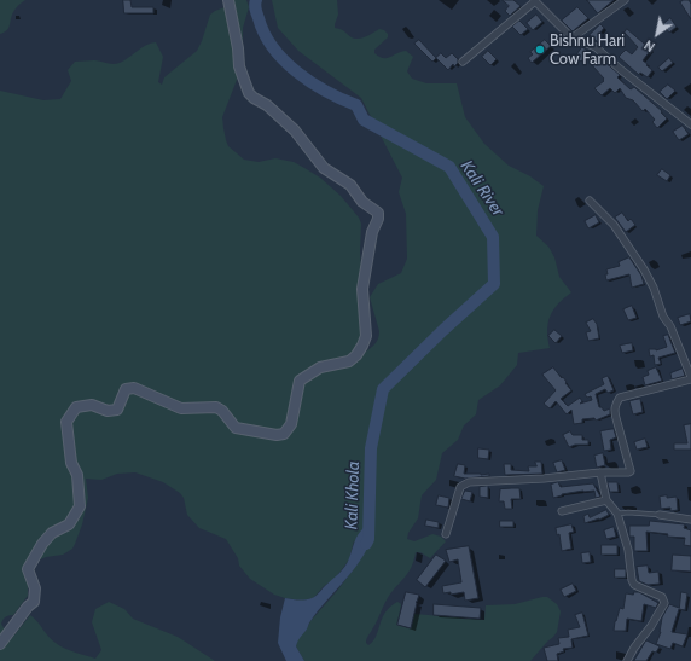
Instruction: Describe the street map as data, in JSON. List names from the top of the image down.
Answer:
{
  "water": ["Kali River", "Kali Khola"],
  "places": ["Bishnu Hari Cow Farm"],
  "north": "bottom left"
}
